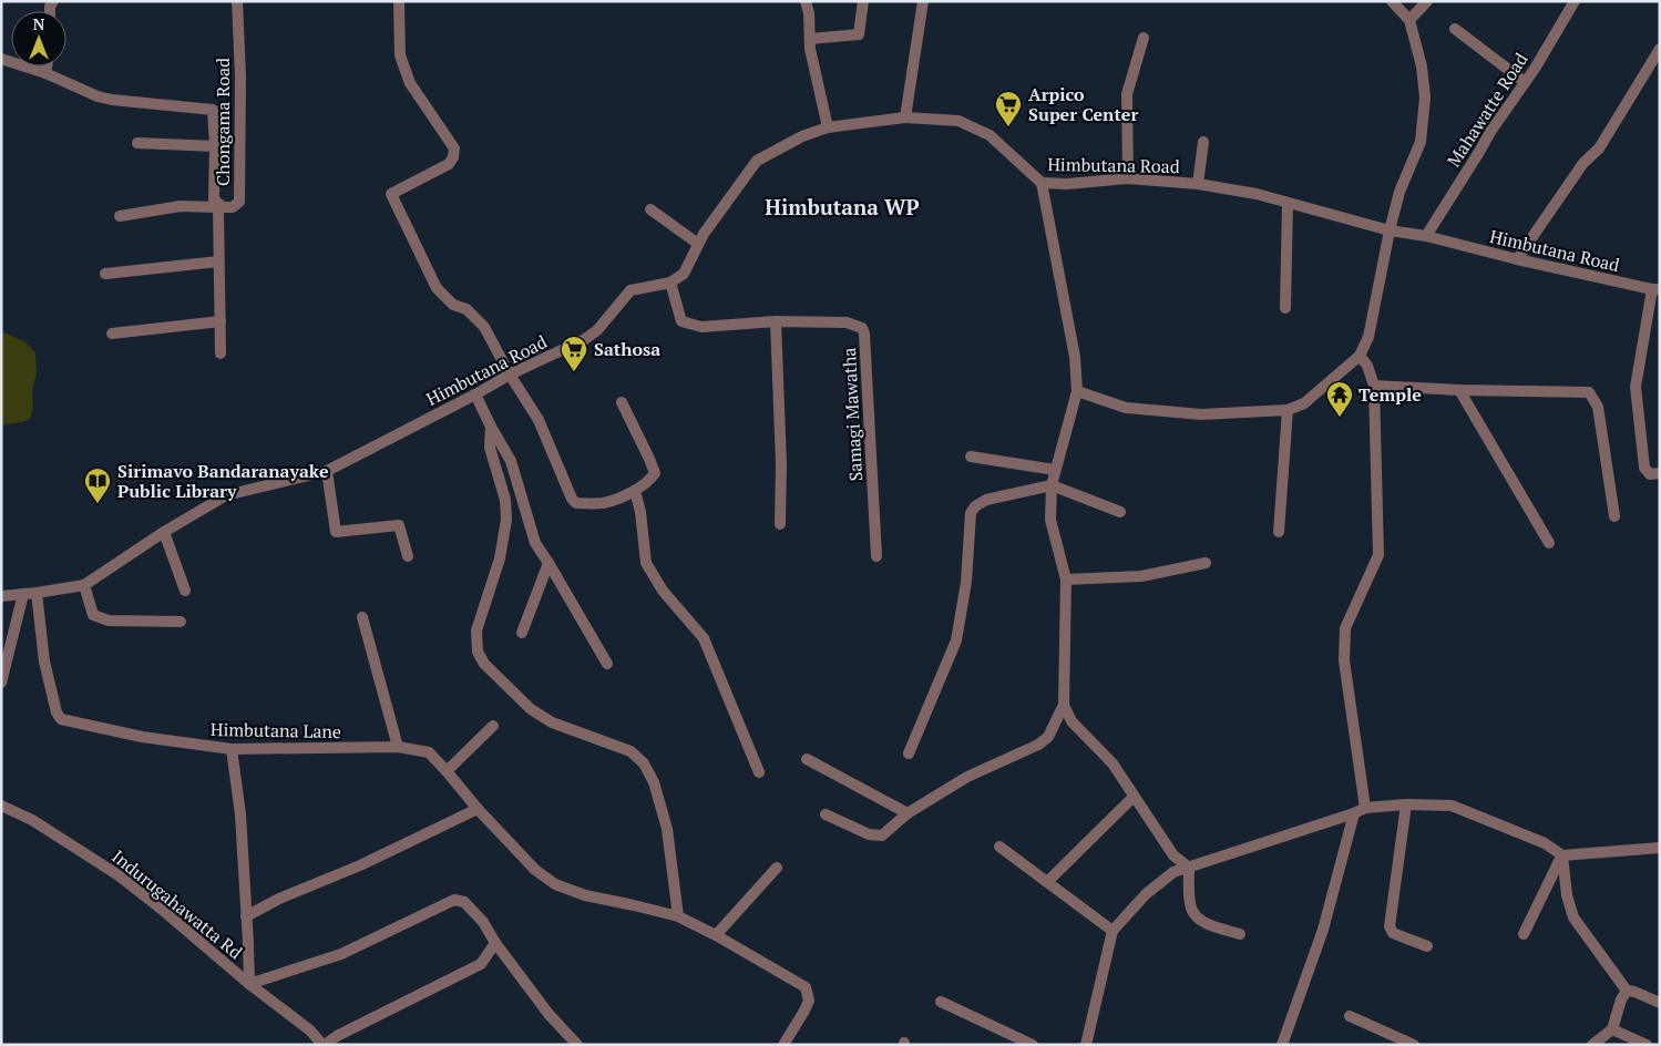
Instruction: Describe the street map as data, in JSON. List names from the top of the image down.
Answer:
{
  "streets": {
    "street": [
      "Mahawatte Road",
      "Chongama Road",
      "Himbutana Road",
      "Samagi Mawatha",
      "Himbutana Lane",
      "Indurugahawatta Rd"
    ]
  },
  "crossings": [
    ["Mahawatte Road", "Himbutana Road"],
    ["Himbutana Road", "Samagi Mawatha"],
    ["Himbutana Road", "Himbutana Lane"]
  ],
  "districts": ["Himbutana WP"],
  "places": {
    "supermarket": ["Arpico Super Center", "Sathosa"],
    "temple": ["Temple"],
    "library": ["Sirimavo Bandaranayake Public Library"]
  },
  "north": "top"
}
